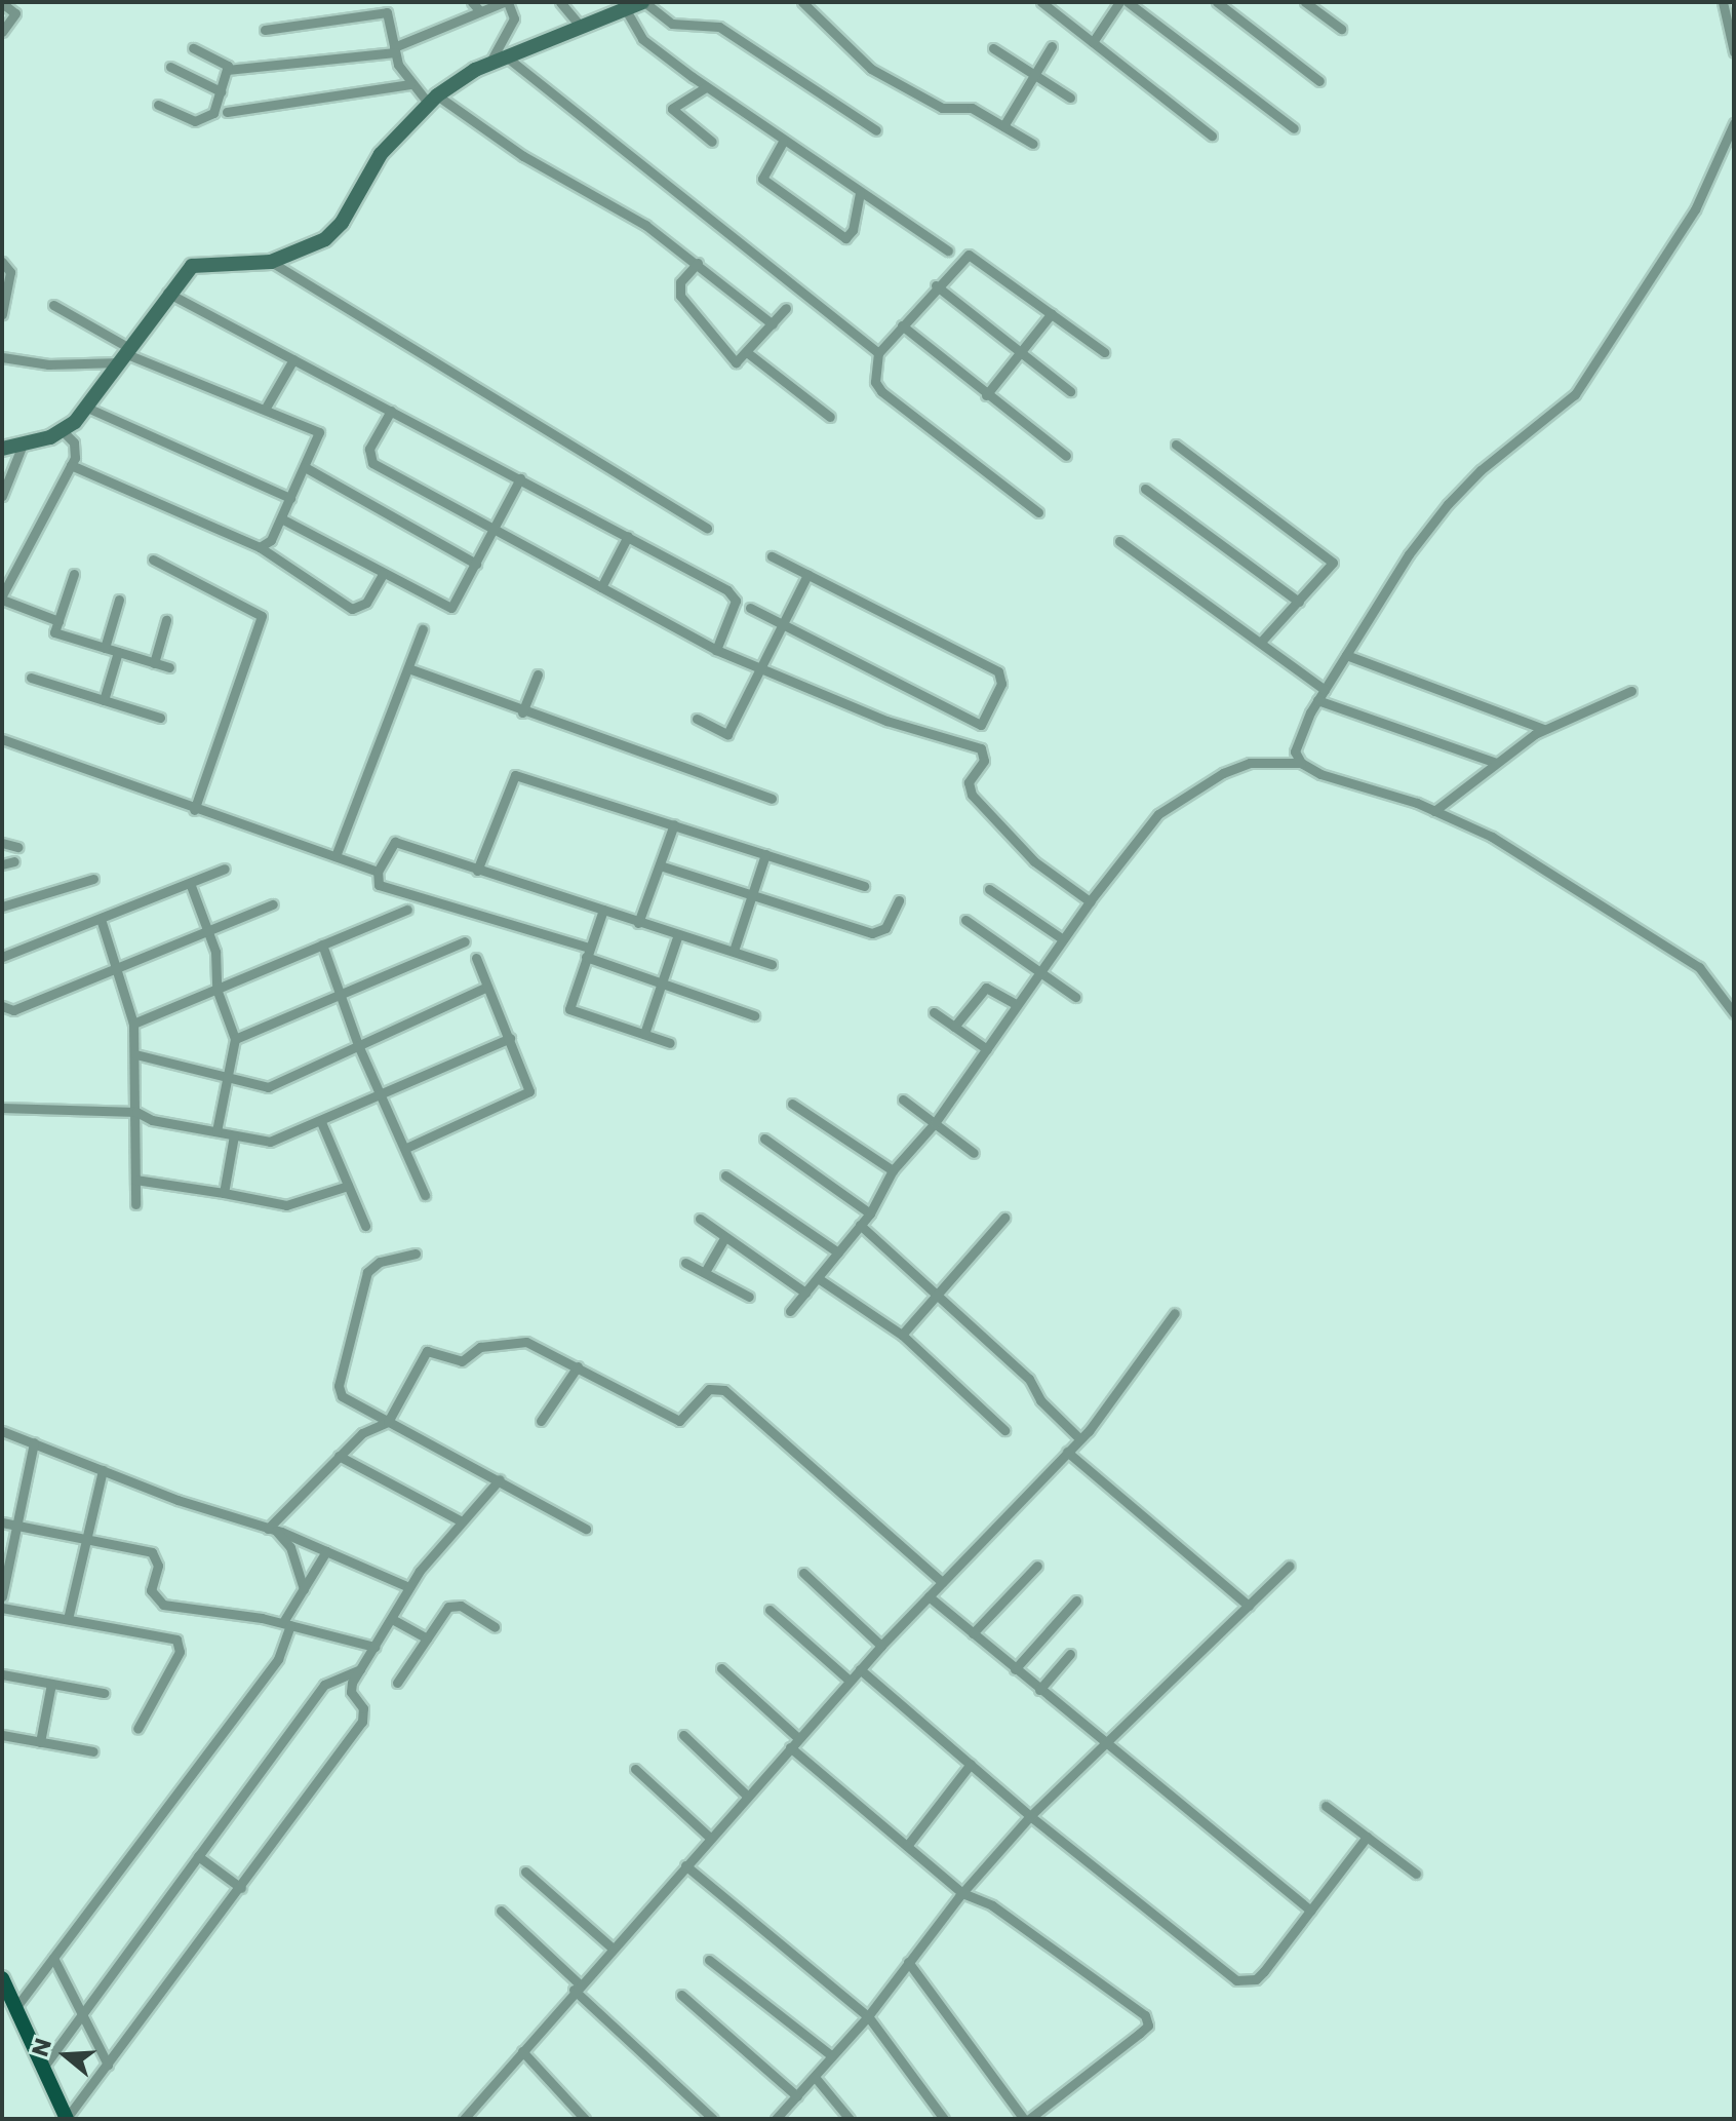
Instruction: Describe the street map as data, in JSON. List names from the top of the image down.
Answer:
{
  "north": "left"
}
